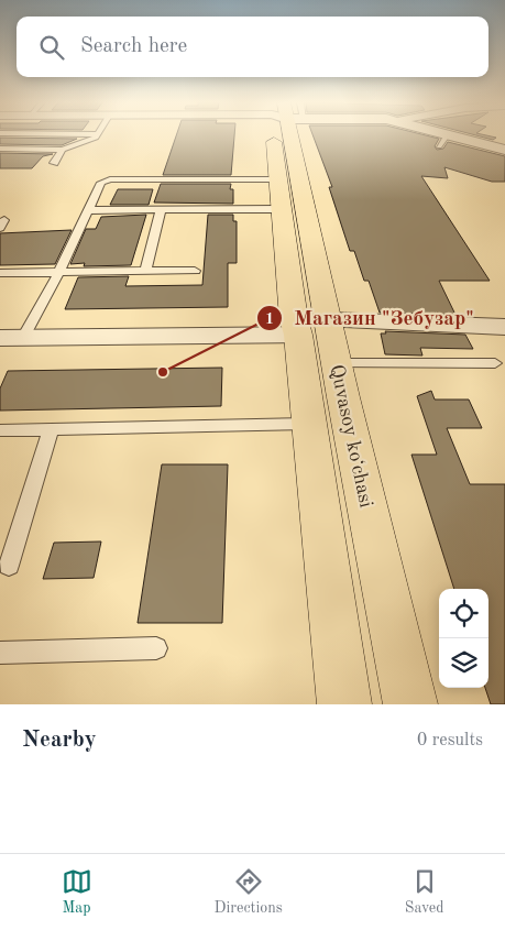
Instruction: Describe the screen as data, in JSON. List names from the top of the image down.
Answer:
{
  "streets": {
    "main road": ["Quvasoy koʻchasi"]
  },
  "places": ["Магазин \"Зебузар\""],
  "page": {
    "search": "Search here",
    "heading": ["Nearby", "0 results"],
    "nav": ["Map", "Directions", "Saved"]
  }
}
